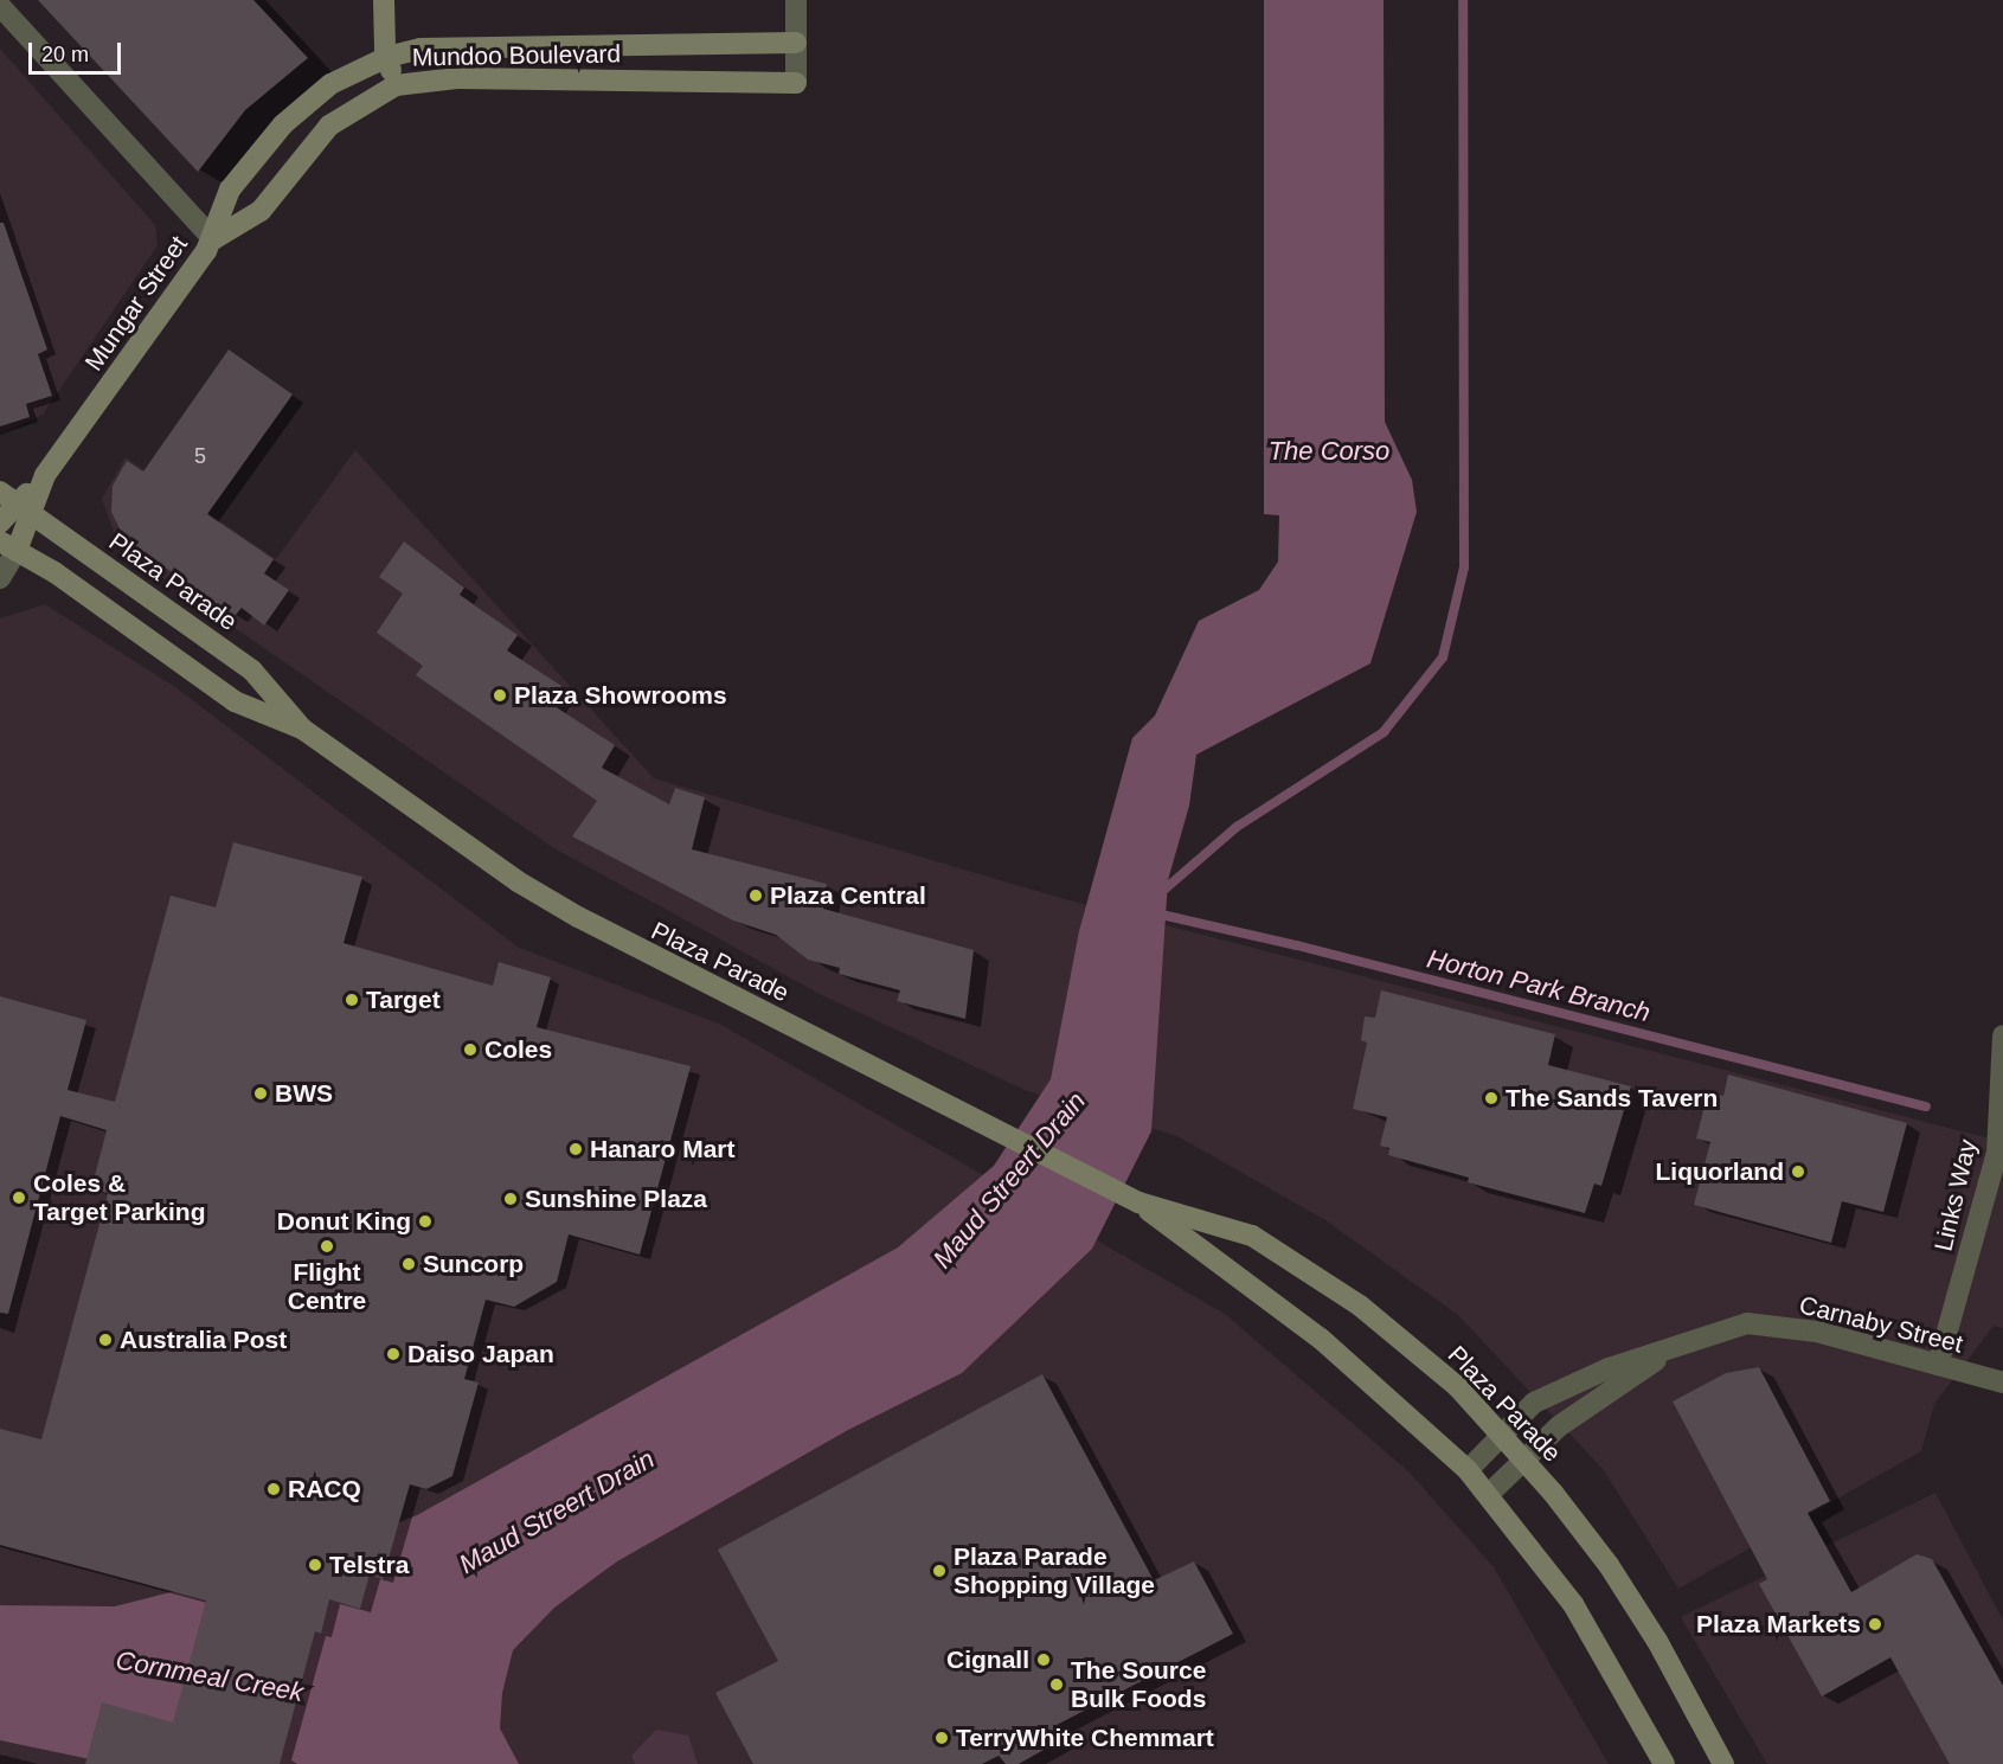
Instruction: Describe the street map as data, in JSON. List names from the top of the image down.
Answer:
{
  "streets": {
    "main road": ["Mundoo Boulevard", "Mungar Street", "Plaza Parade"],
    "street": ["Links Way", "Carnaby Street"]
  },
  "crossings": [
    ["Mundoo Boulevard", "Mungar Street"],
    ["Mungar Street", "Plaza Parade"],
    ["Plaza Parade", "Carnaby Street"],
    ["Links Way", "Carnaby Street"]
  ],
  "water": [
    "The Corso",
    "Horton Park Branch",
    "Maud Streert Drain",
    "Cornmeal Creek"
  ],
  "places": [
    "Plaza Showrooms",
    "Plaza Central",
    "Target",
    "Coles",
    "BWS",
    "The Sands Tavern",
    "Hanaro Mart",
    "Liquorland",
    "Coles & Target Parking",
    "Sunshine Plaza",
    "Donut King",
    "Flight Centre",
    "Suncorp",
    "Australia Post",
    "Daiso Japan",
    "RACQ",
    "Telstra",
    "Plaza Parade Shopping Village",
    "Plaza Markets",
    "Cignall",
    "The Source Bulk Foods",
    "TerryWhite Chemmart"
  ],
  "house_numbers": ["5"],
  "scale_bar": "20 m"
}
